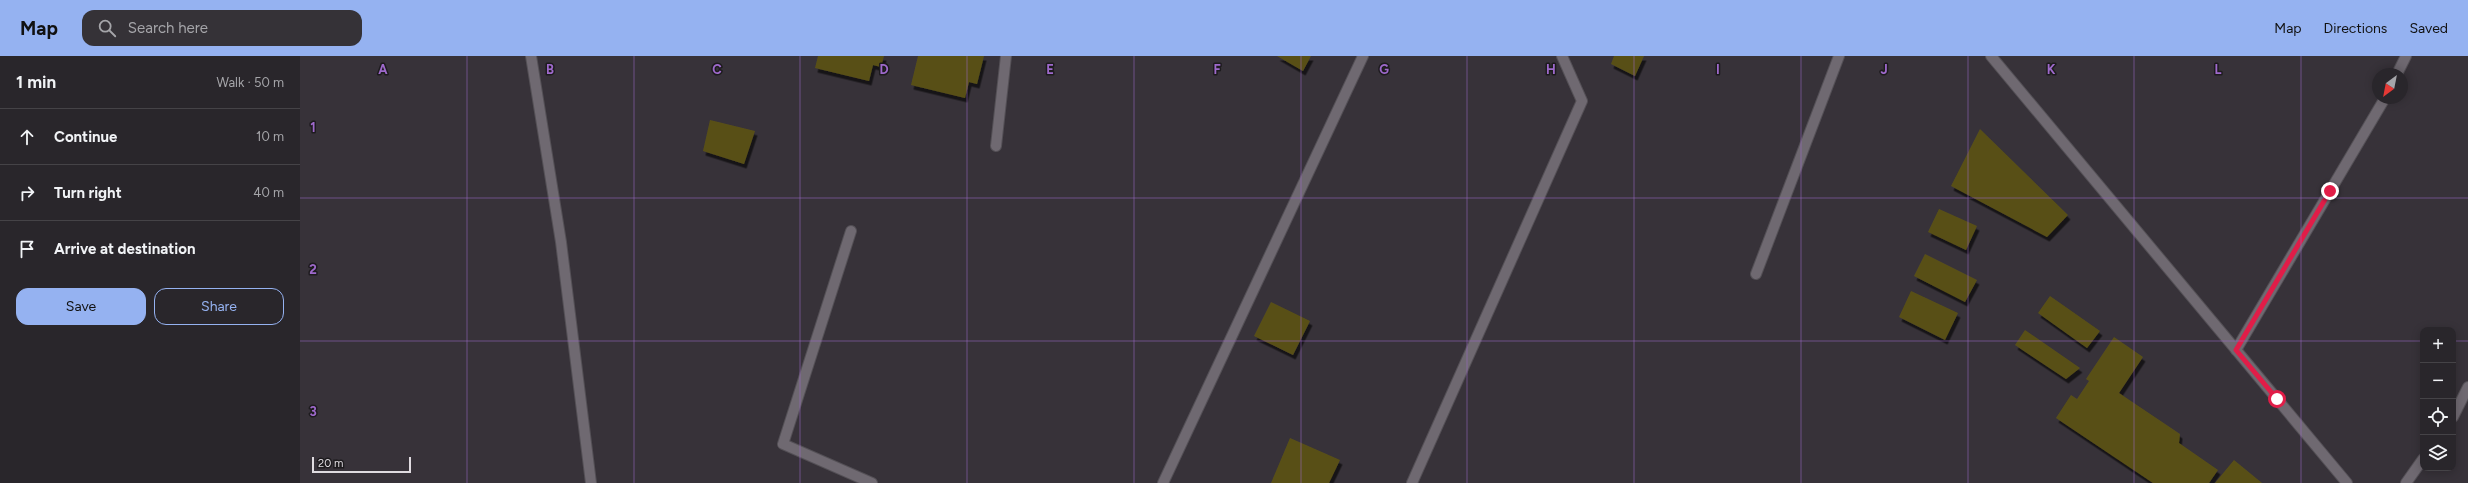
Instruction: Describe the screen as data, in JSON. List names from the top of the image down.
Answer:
{
  "scale_bar": "20 m",
  "north": "bottom left",
  "page": {
    "header": "Map",
    "search": "Search here",
    "nav": ["Map", "Directions", "Saved"],
    "heading": ["1 min", "Walk · 50 m"],
    "list": [
      ["Continue", "10 m"],
      ["Turn right", "40 m"],
      "Arrive at destination"
    ],
    "buttons": ["Save", "Share"],
    "map_buttons": ["+", "−"],
    "scale": "20 m"
  },
  "grid": {
    "columns": [
      "A",
      "B",
      "C",
      "D",
      "E",
      "F",
      "G",
      "H",
      "I",
      "J",
      "K",
      "L"
    ],
    "rows": ["1", "2", "3"]
  }
}
